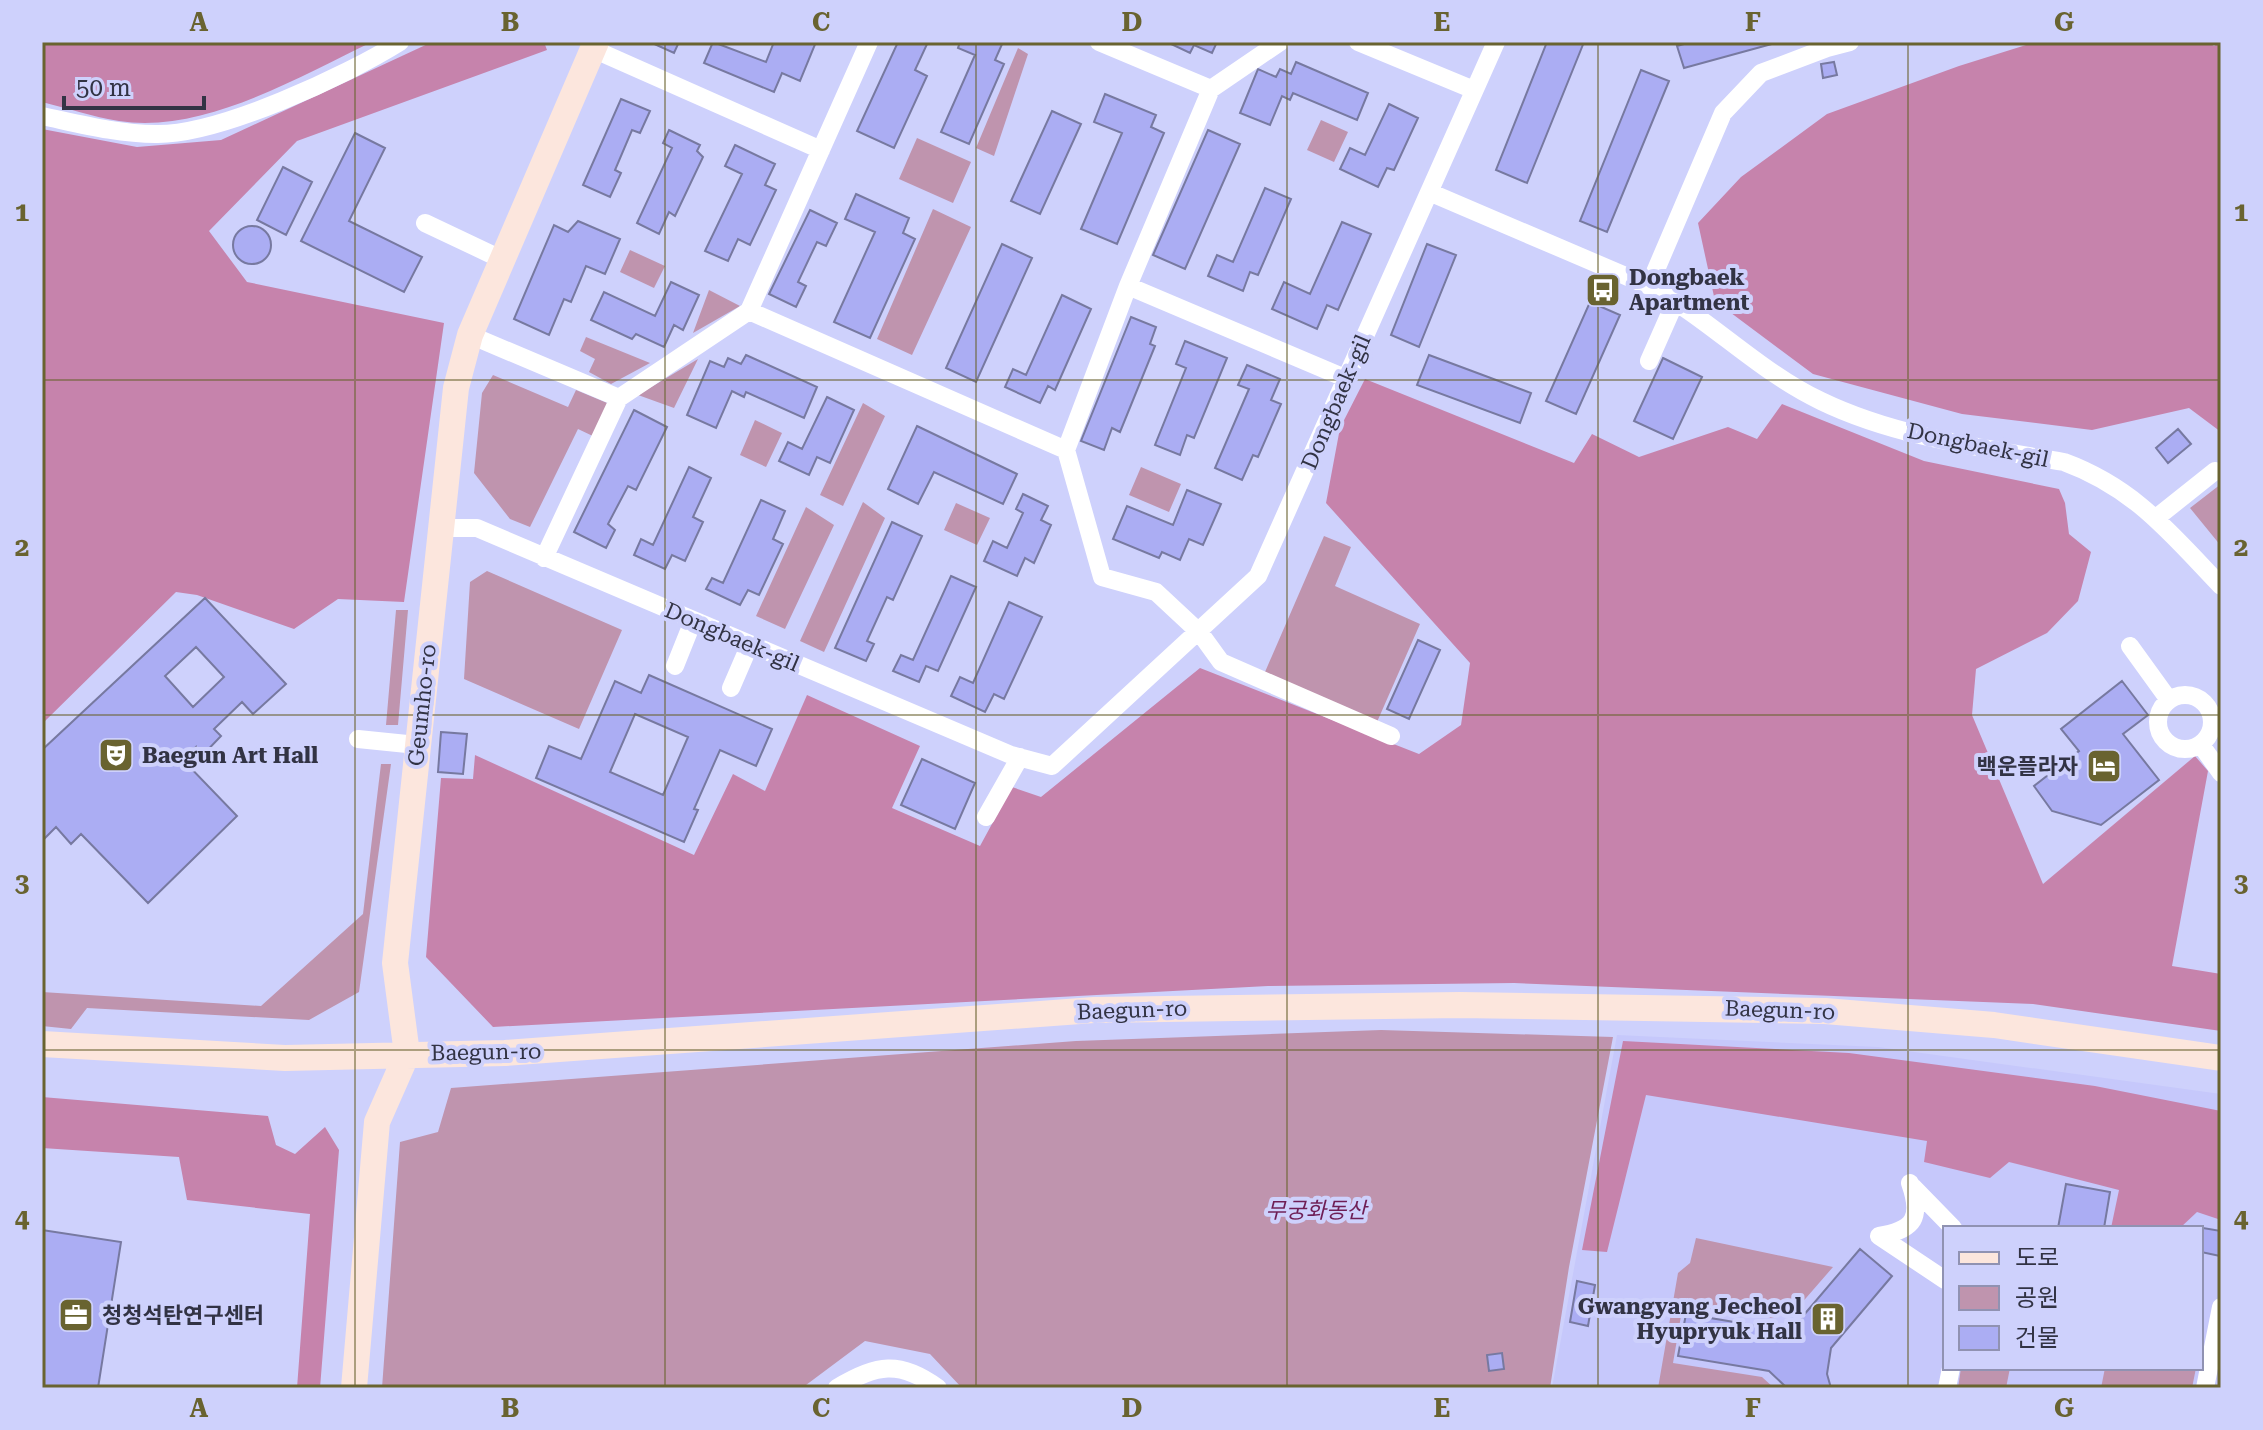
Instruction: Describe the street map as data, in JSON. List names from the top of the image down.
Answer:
{
  "streets": {
    "main road": ["Geumho-ro", "Baegun-ro"],
    "street": ["Dongbaek-gil"]
  },
  "crossings": [
    ["Dongbaek-gil", "Geumho-ro"],
    ["Geumho-ro", "Baegun-ro"]
  ],
  "parks": ["무궁화동산"],
  "places": {
    "bus stop": ["Dongbaek Apartment"],
    "theatre": ["Baegun Art Hall"],
    "hotel": ["백운플라자"],
    "office": ["청청석탄연구센터"],
    "building": ["Gwangyang Jecheol Hyupryuk Hall"]
  },
  "legend": ["도로", "공원", "건물"],
  "scale_bar": "50 m",
  "grid": {
    "columns": [
      "A",
      "B",
      "C",
      "D",
      "E",
      "F",
      "G"
    ],
    "rows": [
      "1",
      "2",
      "3",
      "4"
    ]
  }
}
